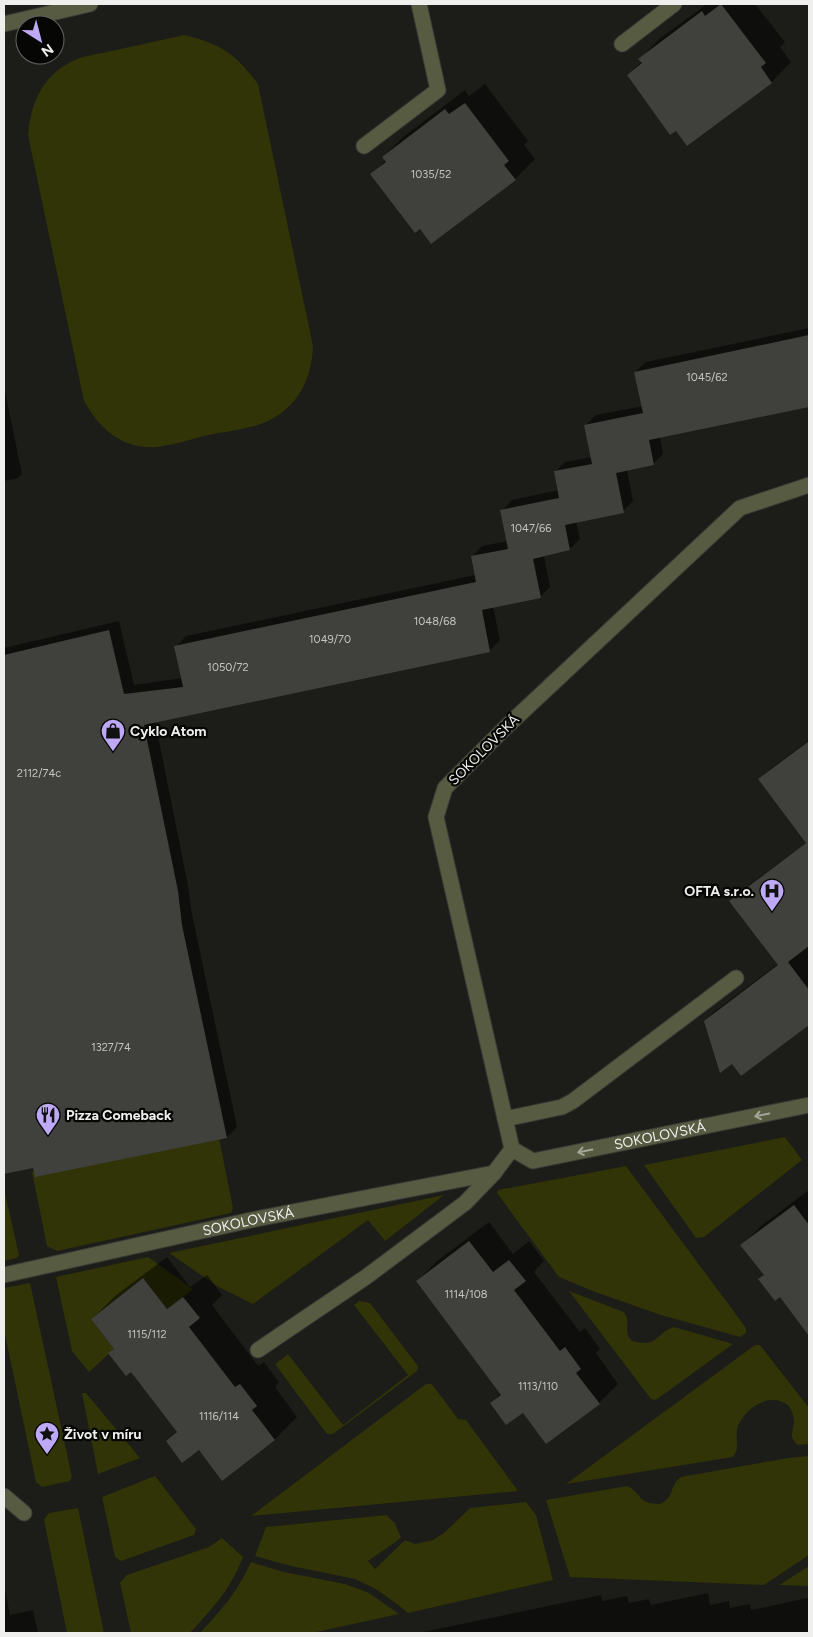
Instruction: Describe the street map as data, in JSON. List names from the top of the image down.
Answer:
{
  "streets": {
    "street": ["SOKOLOVSKÁ"]
  },
  "places": {
    "shop": ["Cyklo Atom"],
    "hospital": ["OFTA s.r.o."],
    "restaurant": ["Pizza Comeback"],
    "place": ["Život v míru"]
  },
  "house_numbers": [
    "1035/52",
    "1045/62",
    "1047/66",
    "1048/68",
    "1049/70",
    "1050/72",
    "2112/74c",
    "1327/74",
    "1114/108",
    "1115/112",
    "1113/110",
    "1116/114"
  ],
  "north": "bottom right"
}
